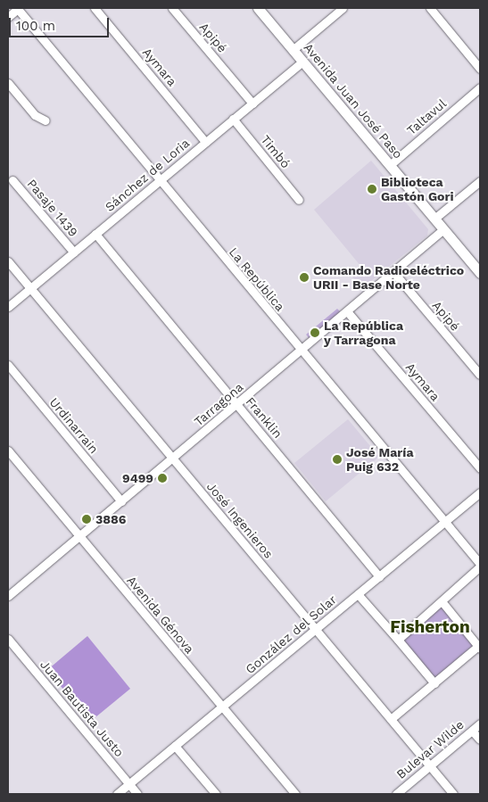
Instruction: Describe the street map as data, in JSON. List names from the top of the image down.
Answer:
{
  "streets": {
    "main road": ["Avenida Juan José Paso"],
    "street": [
      "Apipé",
      "Aymara",
      "Taltavul",
      "Timbó",
      "Sánchez de Loria",
      "Pasaje 1439",
      "La República",
      "Tarragona",
      "Franklin",
      "Urdinarrain",
      "José Ingenieros",
      "Avenida Génova",
      "González del Solar",
      "Juan Bautista Justo",
      "Bulevar Wilde"
    ]
  },
  "crossings": [
    ["Apipé", "Sánchez de Loria"],
    ["Apipé", "Tarragona"],
    ["Aymara", "Sánchez de Loria"],
    ["Aymara", "Tarragona"],
    ["Avenida Juan José Paso", "Taltavul"],
    ["Avenida Juan José Paso", "Sánchez de Loria"],
    ["Avenida Juan José Paso", "Tarragona"],
    ["Timbó", "Sánchez de Loria"],
    ["Sánchez de Loria", "Pasaje 1439"],
    ["Sánchez de Loria", "La República"],
    ["Sánchez de Loria", "Franklin"],
    ["Sánchez de Loria", "José Ingenieros"],
    ["La República", "Tarragona"],
    ["La República", "González del Solar"],
    ["Tarragona", "Franklin"],
    ["Tarragona", "Urdinarrain"],
    ["Tarragona", "José Ingenieros"],
    ["Tarragona", "Avenida Génova"],
    ["Franklin", "González del Solar"],
    ["José Ingenieros", "González del Solar"],
    ["José Ingenieros", "Bulevar Wilde"],
    ["Avenida Génova", "González del Solar"],
    ["González del Solar", "Juan Bautista Justo"]
  ],
  "districts": ["Fisherton"],
  "places": [
    "Biblioteca Gastón Gori",
    "Comando Radioeléctrico URII - Base Norte",
    "La República y Tarragona",
    "José María Puig 632",
    "9499",
    "3886"
  ],
  "scale_bar": "100 m"
}
